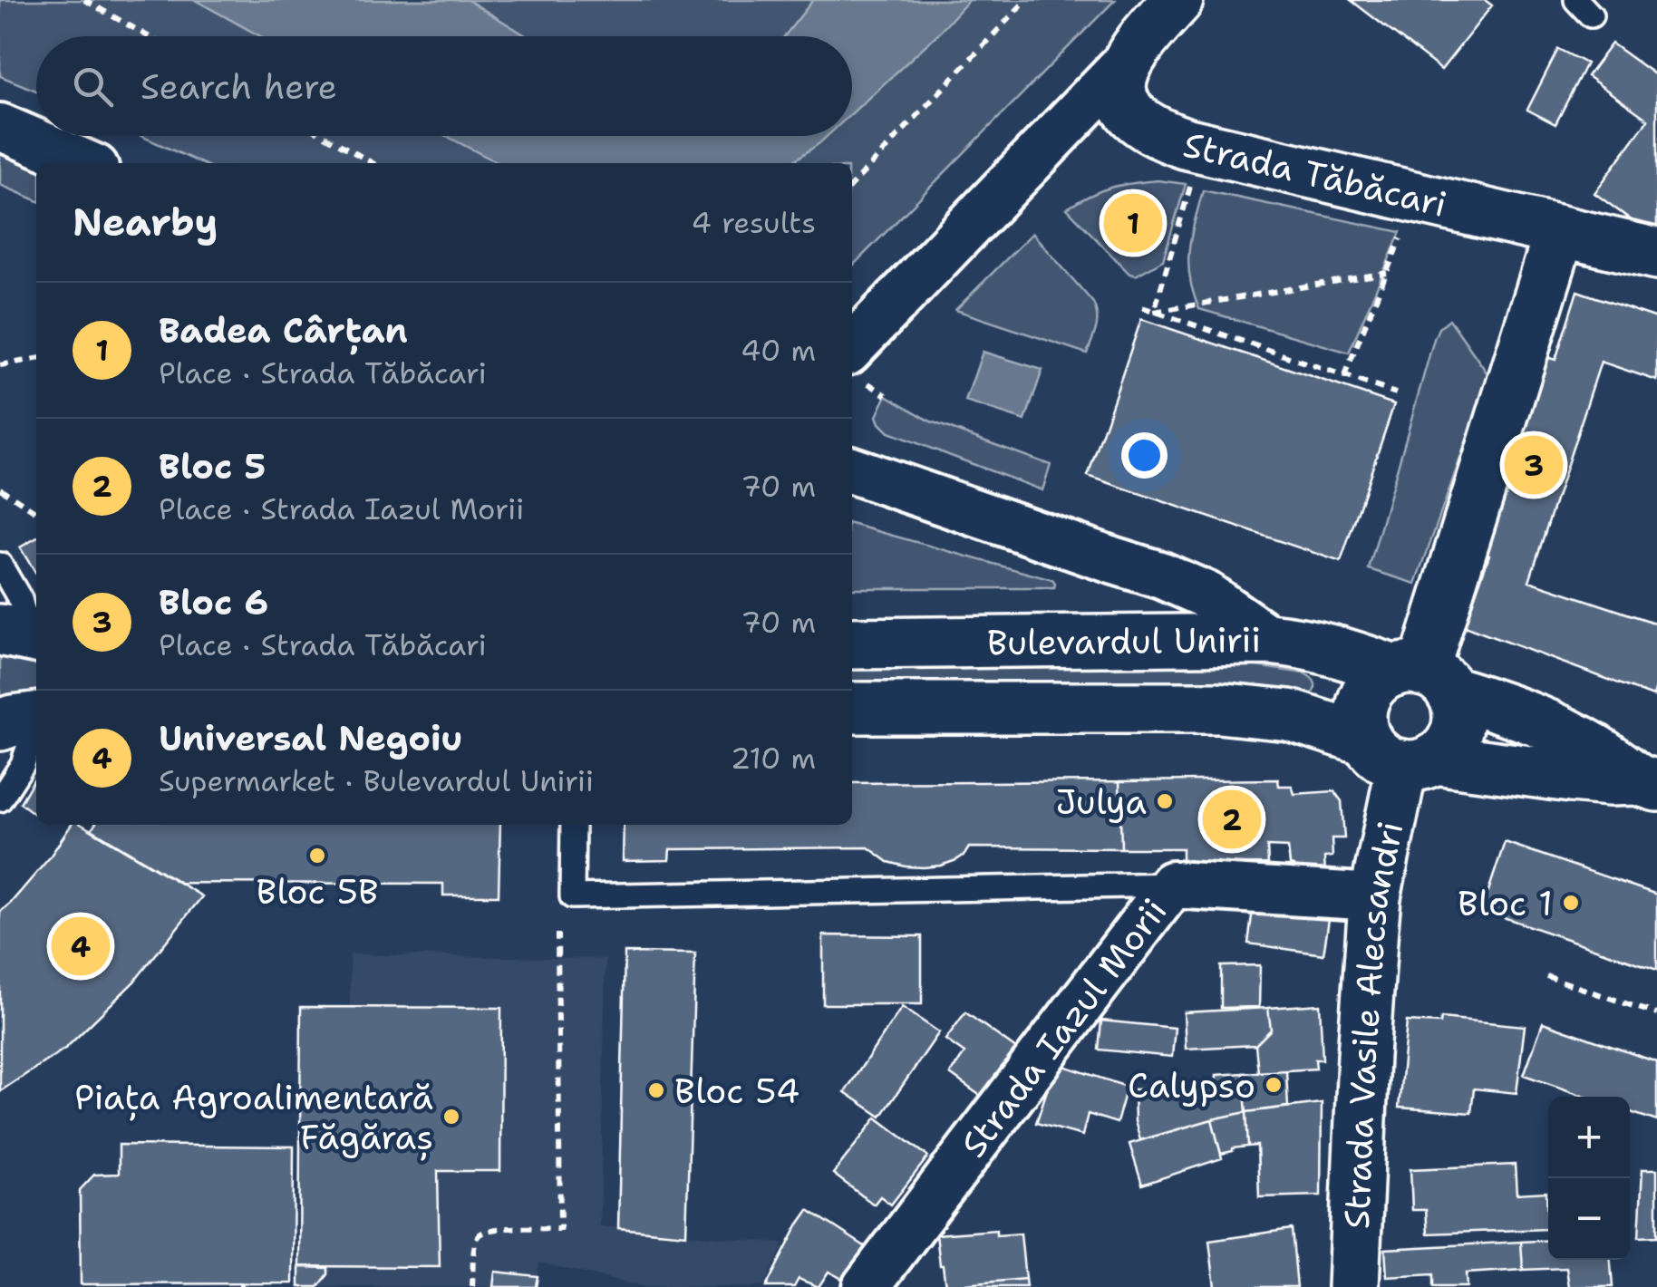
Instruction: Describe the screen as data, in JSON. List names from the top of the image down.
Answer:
{
  "streets": {
    "main road": ["Strada Tăbăcari", "Bulevardul Unirii", "Strada Vasile Alecsandri"],
    "street": ["Strada Iazul Morii"]
  },
  "crossings": [
    ["Bulevardul Unirii", "Strada Vasile Alecsandri"],
    ["Strada Vasile Alecsandri", "Strada Iazul Morii"]
  ],
  "places": [
    "Julya",
    "Bloc 5B",
    "Bloc 1",
    "Calypso",
    "Bloc 54",
    "Piața Agroalimentară Făgăraș"
  ],
  "page": {
    "search": "Search here",
    "heading": ["Nearby", "4 results"],
    "pins": [
      "1",
      "3",
      "2",
      "4"
    ],
    "list": [
      {
        "mark": "1",
        "name": "Badea Cârțan",
        "note": "Place · Strada Tăbăcari",
        "value": "40 m"
      },
      {
        "mark": "2",
        "name": "Bloc 5",
        "note": "Place · Strada Iazul Morii",
        "value": "70 m"
      },
      {
        "mark": "3",
        "name": "Bloc 6",
        "note": "Place · Strada Tăbăcari",
        "value": "70 m"
      },
      {
        "mark": "4",
        "name": "Universal Negoiu",
        "note": "Supermarket · Bulevardul Unirii",
        "value": "210 m"
      }
    ],
    "map_buttons": ["+", "−"]
  }
}
